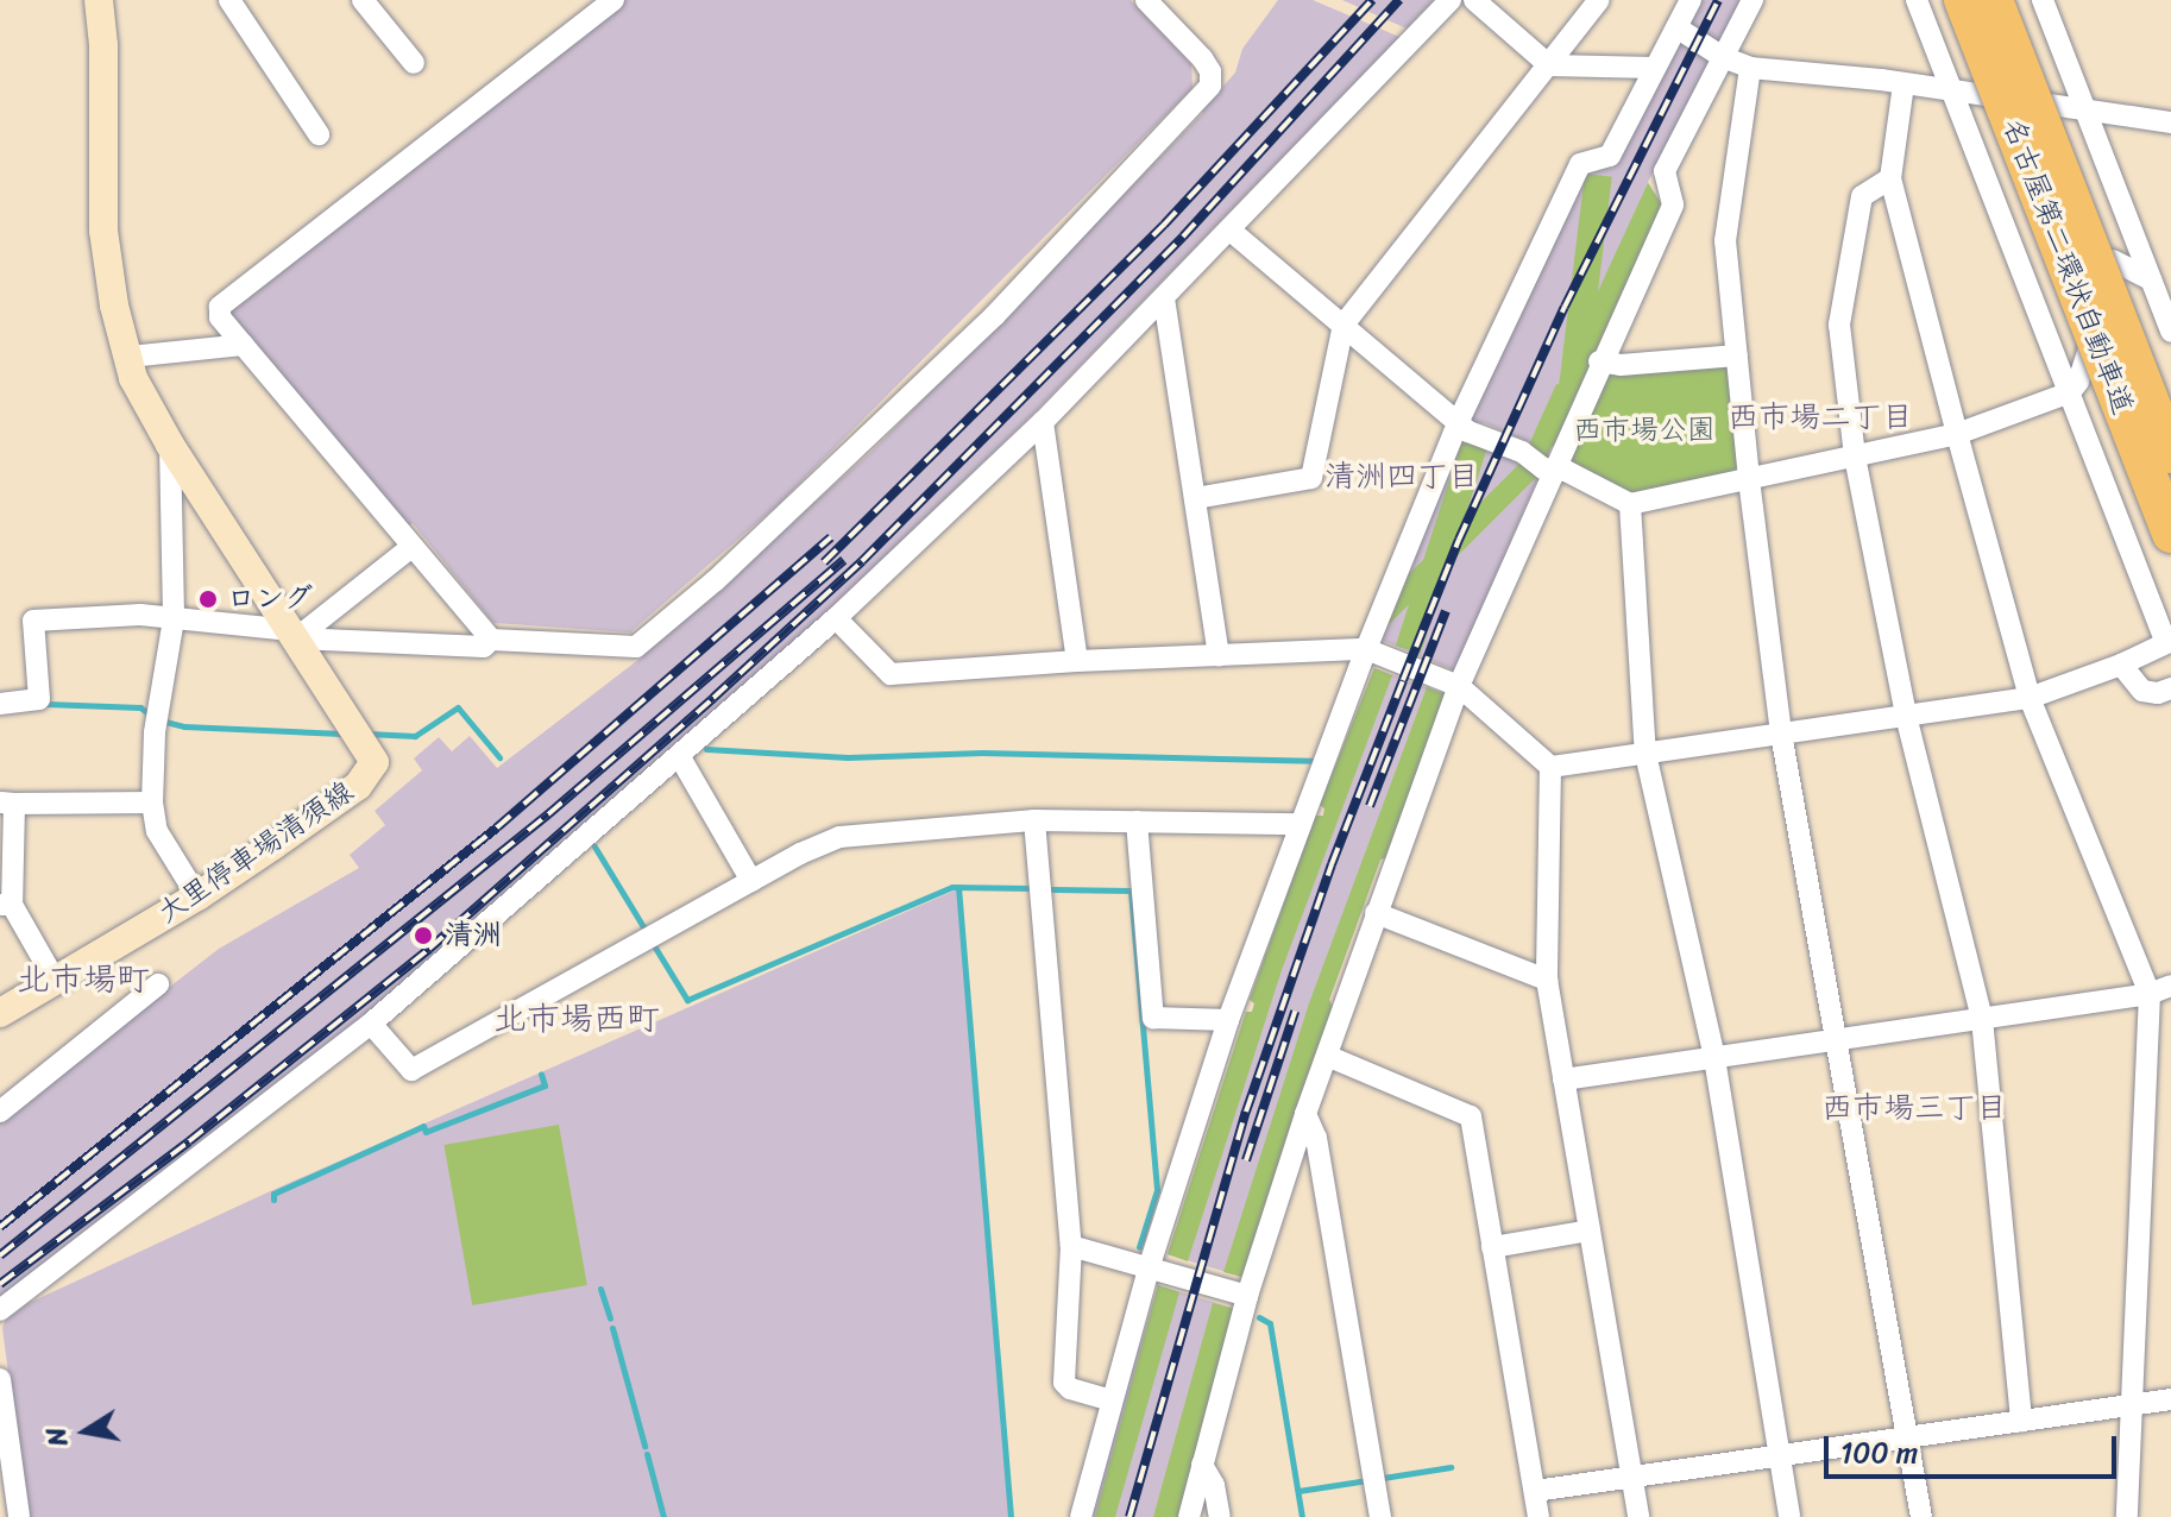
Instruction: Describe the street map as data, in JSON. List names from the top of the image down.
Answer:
{
  "streets": {
    "highway": ["名古屋第二環状自動車道"],
    "main road": ["大里停車場清須線"]
  },
  "districts": [
    "西市場二丁目",
    "清洲四丁目",
    "北市場町",
    "北市場西町",
    "西市場三丁目"
  ],
  "parks": ["西市場公園"],
  "places": ["ロング", "清洲"],
  "scale_bar": "100 m",
  "north": "left"
}
